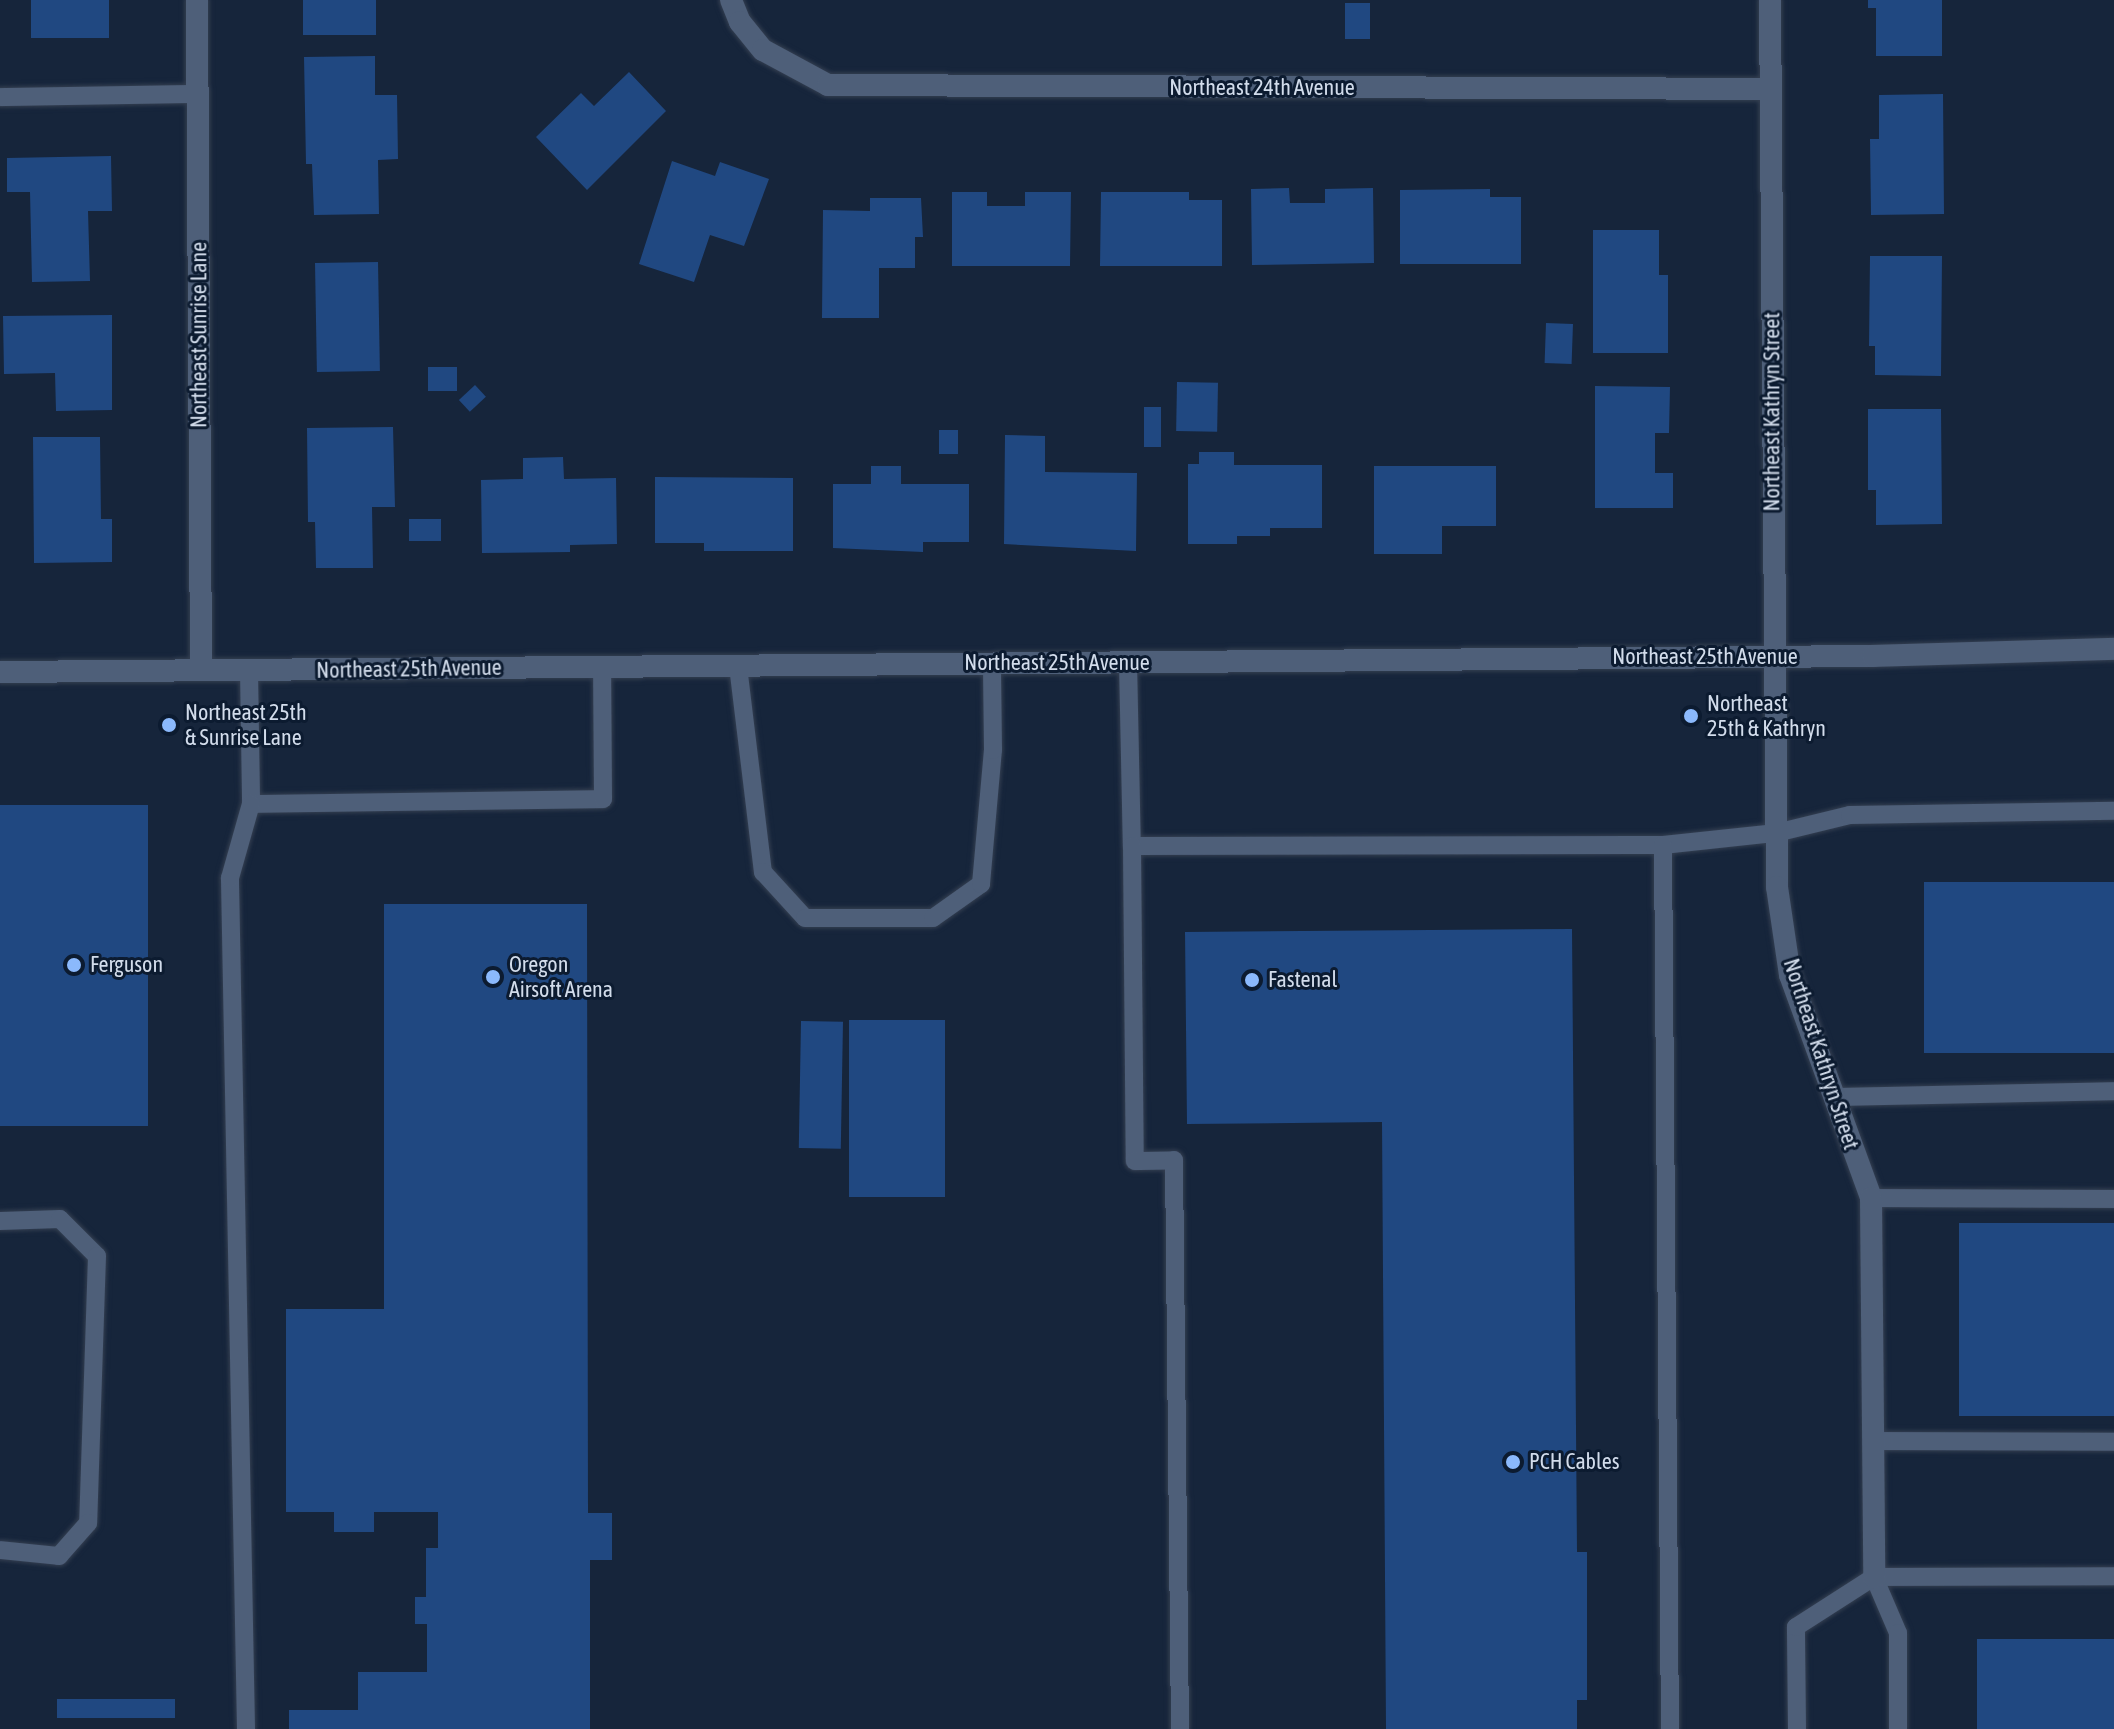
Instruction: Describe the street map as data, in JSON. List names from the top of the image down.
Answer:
{
  "streets": {
    "street": [
      "Northeast 24th Avenue",
      "Northeast Sunrise Lane",
      "Northeast Kathryn Street",
      "Northeast 25th Avenue"
    ]
  },
  "crossings": [
    ["Northeast 24th Avenue", "Northeast Kathryn Street"],
    ["Northeast Sunrise Lane", "Northeast 25th Avenue"],
    ["Northeast Kathryn Street", "Northeast 25th Avenue"]
  ],
  "places": [
    "Northeast 25th & Kathryn",
    "Northeast 25th & Sunrise Lane",
    "Ferguson",
    "Oregon Airsoft Arena",
    "Fastenal",
    "PCH Cables"
  ]
}
